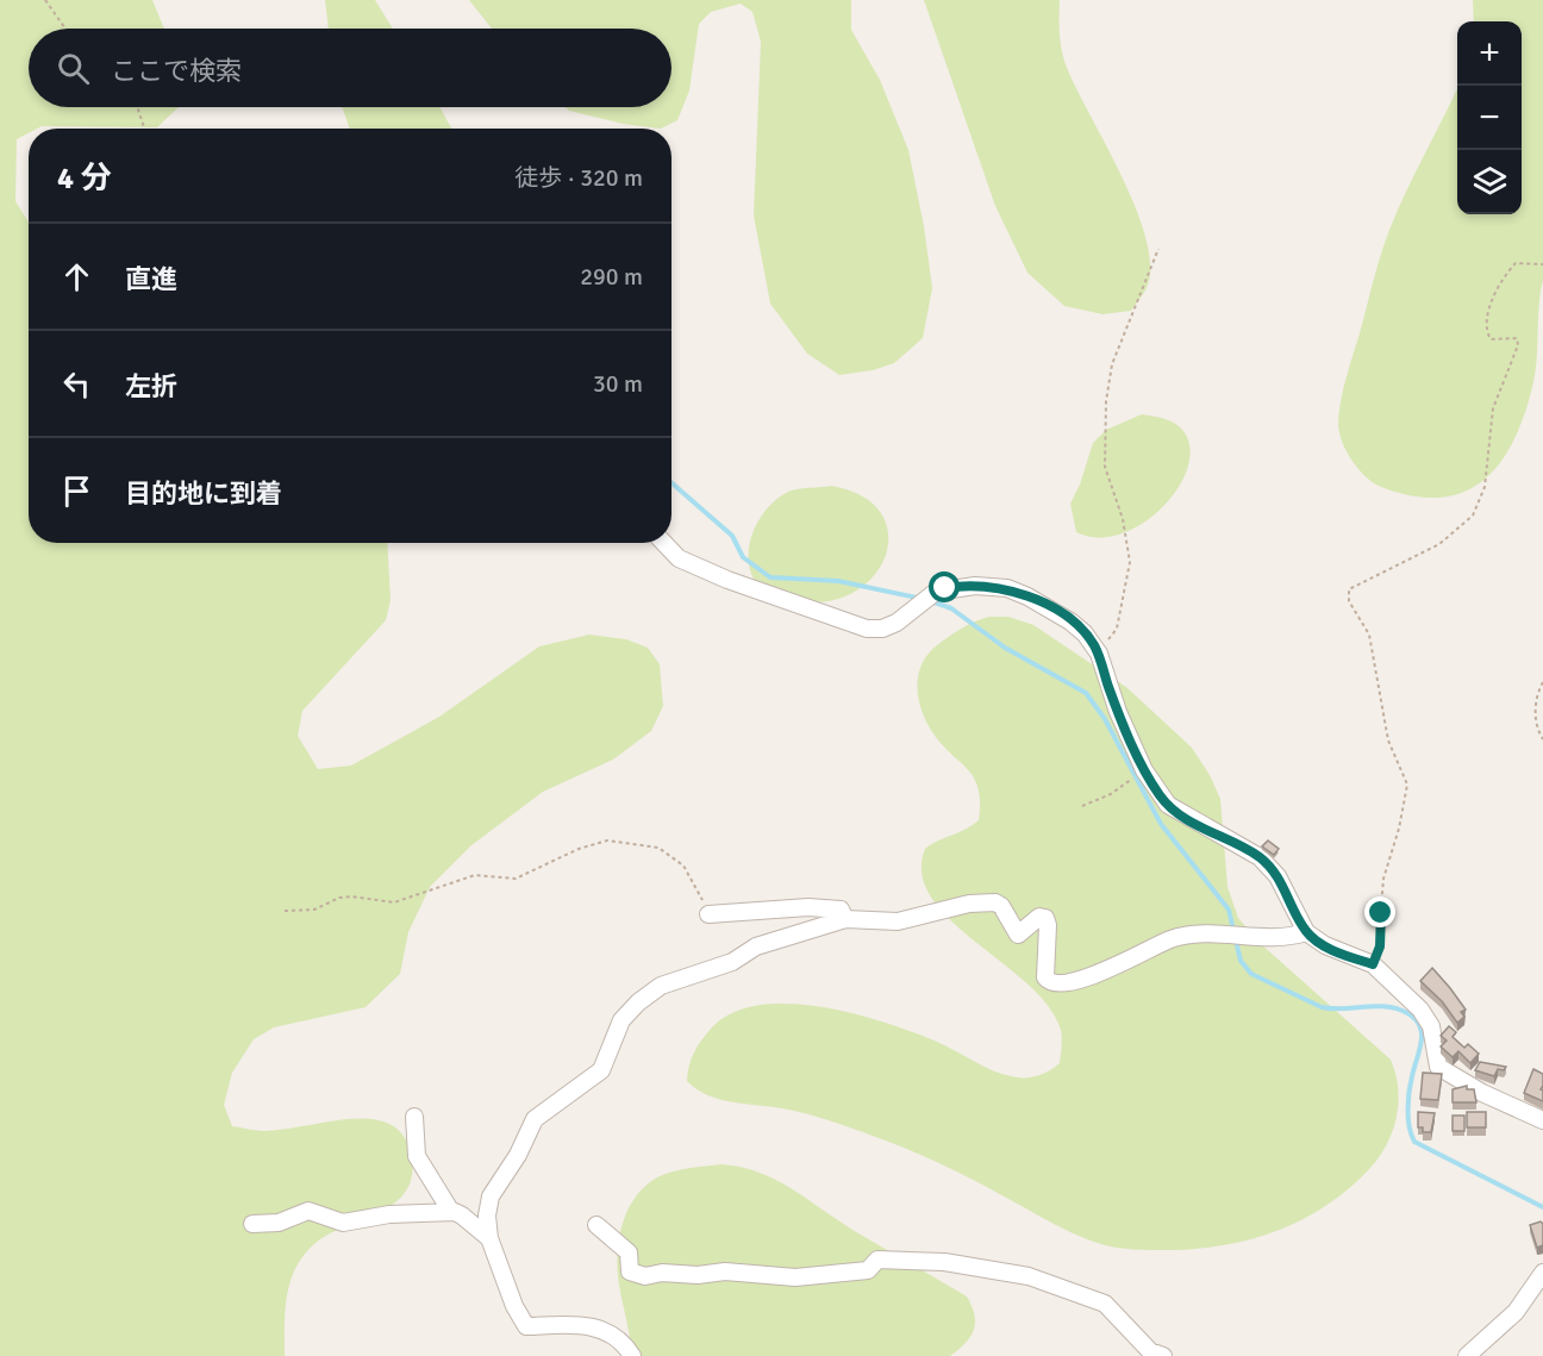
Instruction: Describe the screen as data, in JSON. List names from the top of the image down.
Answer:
{
  "page": {
    "map_buttons": ["+", "−"],
    "search": "ここで検索",
    "heading": ["4 分", "徒歩 · 320 m"],
    "list": [
      ["直進", "290 m"],
      ["左折", "30 m"],
      "目的地に到着"
    ]
  }
}
